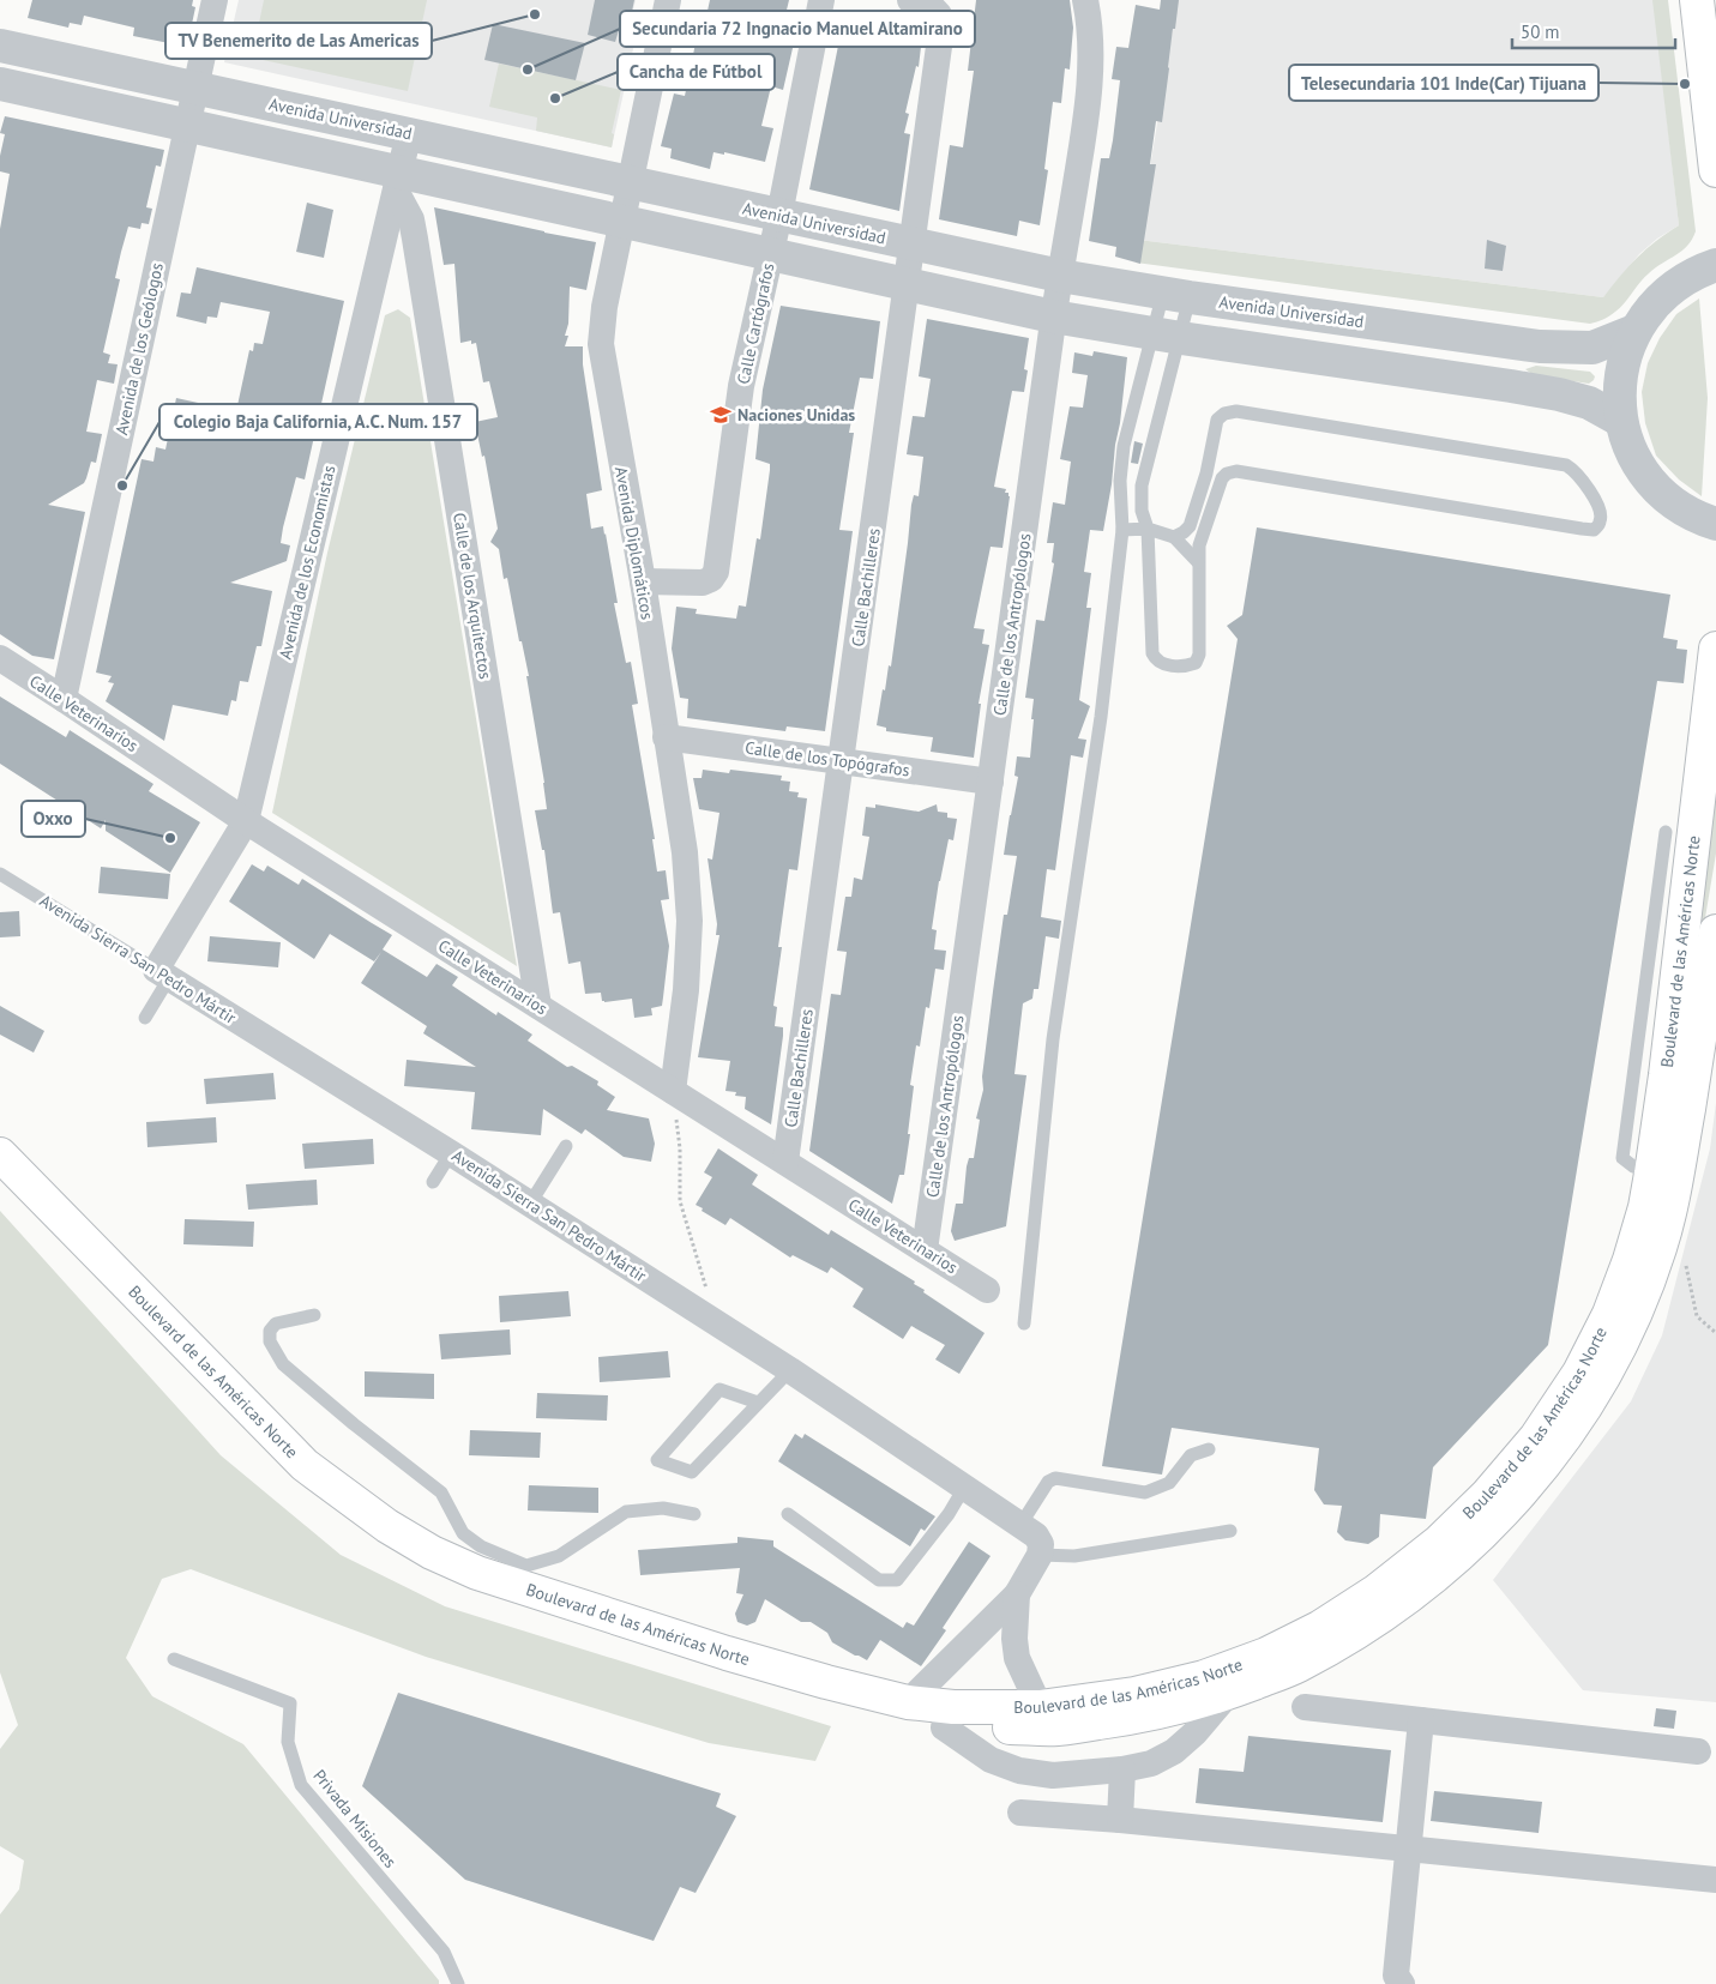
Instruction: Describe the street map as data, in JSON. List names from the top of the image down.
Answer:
{
  "streets": {
    "main road": ["Boulevard de las Américas Norte"],
    "street": [
      "Avenida Universidad",
      "Calle Cartógrafos",
      "Avenida de los Geólogos",
      "Avenida Diplomáticos",
      "Avenida de los Economistas",
      "Calle Bachilleres",
      "Calle de los Arquitectos",
      "Calle de los Antropólogos",
      "Calle Veterinarios",
      "Calle de los Topógrafos",
      "Avenida Sierra San Pedro Mártir"
    ],
    "lane": ["Privada Misiones"]
  },
  "crossings": [
    ["Avenida Universidad", "Calle Cartógrafos"],
    ["Avenida Universidad", "Avenida de los Geólogos"],
    ["Avenida Universidad", "Avenida Diplomáticos"],
    ["Avenida Universidad", "Avenida de los Economistas"],
    ["Avenida Universidad", "Calle Bachilleres"],
    ["Avenida Universidad", "Calle de los Antropólogos"],
    ["Calle Cartógrafos", "Avenida Diplomáticos"],
    ["Avenida de los Geólogos", "Calle Veterinarios"],
    ["Avenida Diplomáticos", "Calle Veterinarios"],
    ["Avenida Diplomáticos", "Calle de los Topógrafos"],
    ["Avenida de los Economistas", "Calle de los Arquitectos"],
    ["Avenida de los Economistas", "Calle Veterinarios"],
    ["Avenida de los Economistas", "Avenida Sierra San Pedro Mártir"],
    ["Calle Bachilleres", "Calle Veterinarios"],
    ["Calle Bachilleres", "Calle de los Topógrafos"],
    ["Calle de los Arquitectos", "Calle Veterinarios"],
    ["Calle de los Antropólogos", "Calle Veterinarios"],
    ["Calle de los Antropólogos", "Calle de los Topógrafos"]
  ],
  "places": {
    "other": [
      "TV Benemerito de Las Americas",
      "Secundaria 72 Ingnacio Manuel Altamirano",
      "Telesecundaria 101 Inde(Car) Tijuana",
      "Cancha de Fútbol",
      "Colegio Baja California, A.C. Num. 157",
      "Oxxo"
    ],
    "school or university": ["Naciones Unidas"]
  },
  "scale_bar": "50 m"
}
